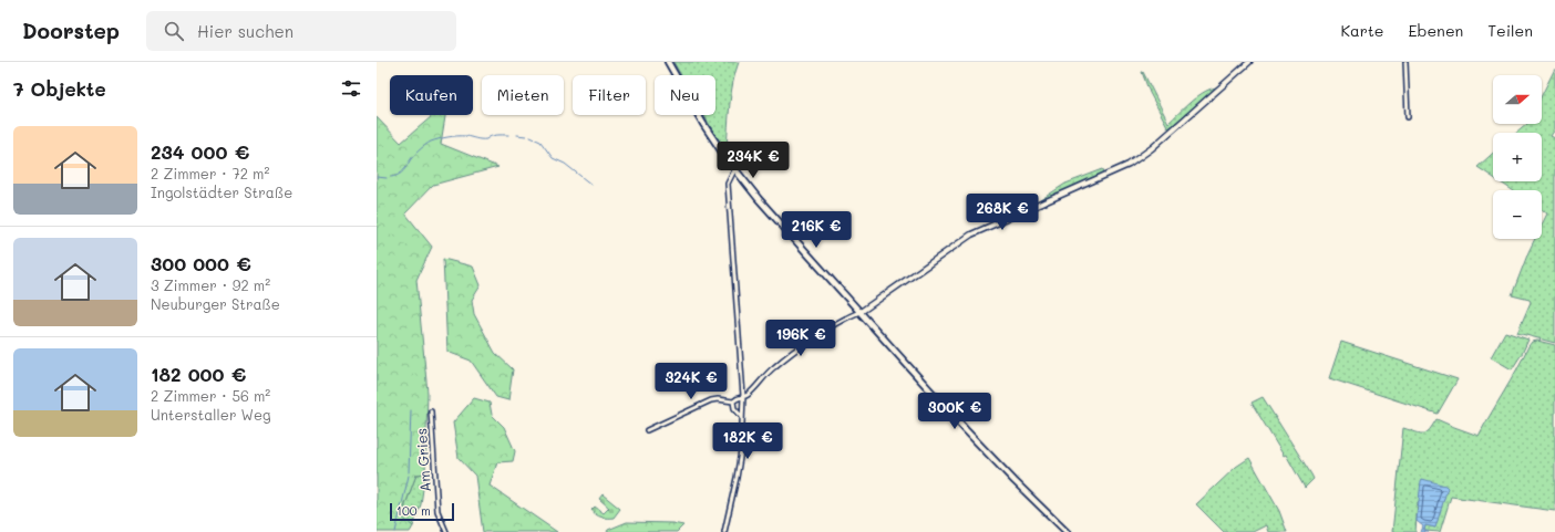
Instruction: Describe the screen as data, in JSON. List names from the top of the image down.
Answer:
{
  "streets": {
    "street": ["Am Gries"]
  },
  "scale_bar": "100 m",
  "north": "right",
  "page": {
    "header": "Doorstep",
    "search": "Hier suchen",
    "nav": ["Karte", "Ebenen", "Teilen"],
    "heading": "7 Objekte",
    "map_buttons": ["+", "−"],
    "chip": [
      "Kaufen",
      "Mieten",
      "Filter",
      "Neu"
    ],
    "list": [
      {
        "name": "234 000 €",
        "note": "2 Zimmer · 72 m² · Ingolstädter Straße"
      },
      {
        "name": "300 000 €",
        "note": "3 Zimmer · 92 m² · Neuburger Straße"
      },
      {
        "name": "182 000 €",
        "note": "2 Zimmer · 56 m² · Unterstaller Weg"
      }
    ],
    "price": [
      "234K €",
      "268K €",
      "216K €",
      "196K €",
      "324K €",
      "300K €",
      "182K €"
    ],
    "scale": "100 m"
  }
}
